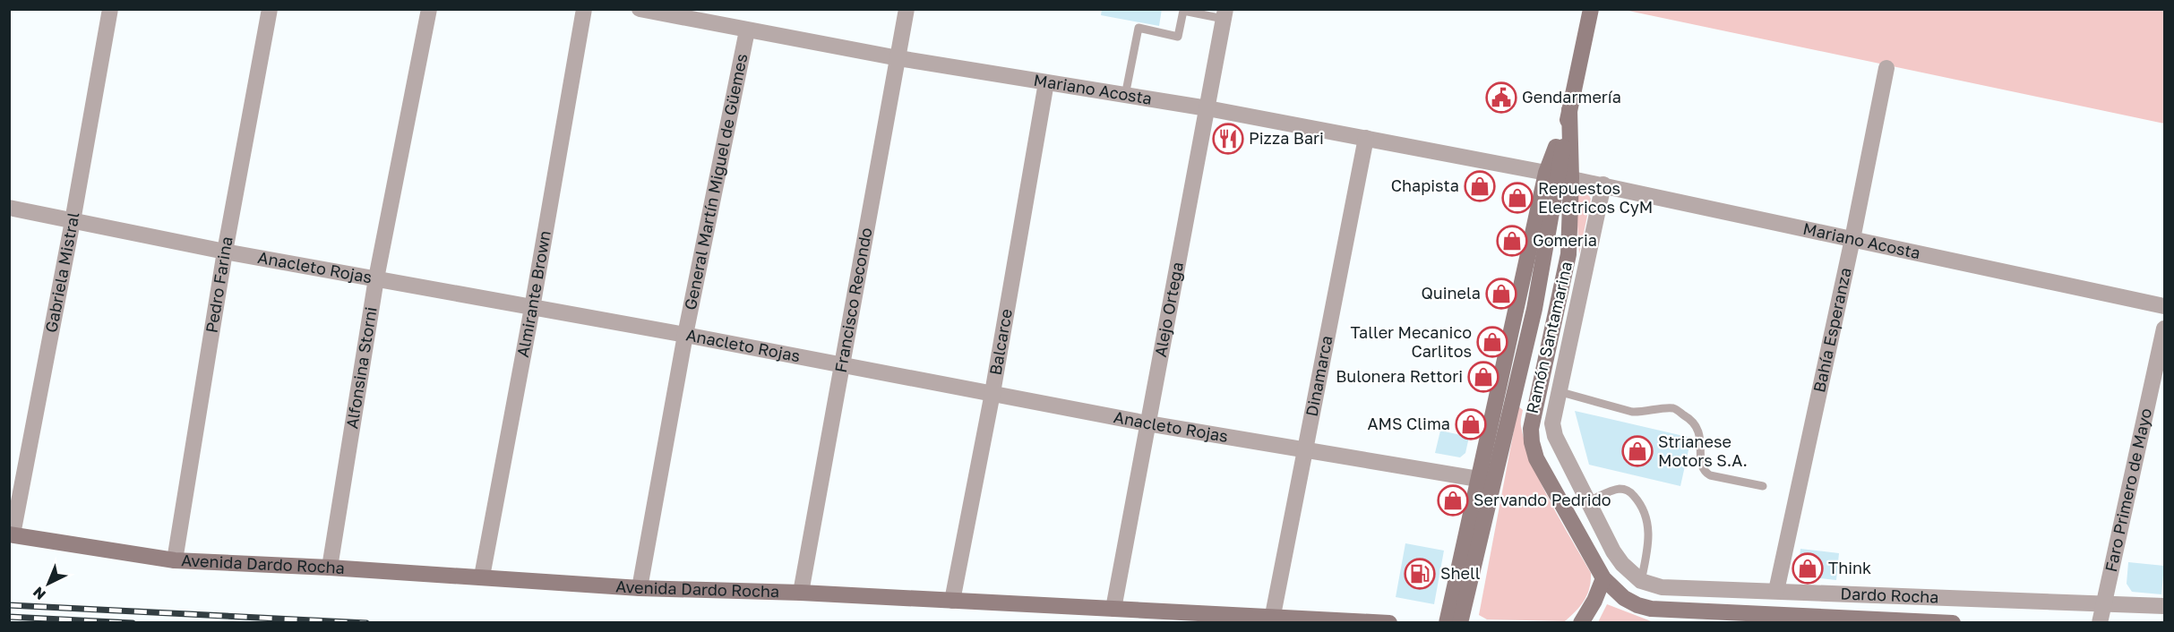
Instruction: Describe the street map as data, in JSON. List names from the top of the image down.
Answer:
{
  "streets": {
    "main road": ["Ramón Santamarina", "Avenida Dardo Rocha"],
    "street": [
      "Mariano Acosta",
      "General Martín Miguel de Güemes",
      "Anacleto Rojas",
      "Gabriela Mistral",
      "Pedro Farina",
      "Almirante Brown",
      "Francisco Recondo",
      "Alejo Ortega",
      "Bahía Esperanza",
      "Balcarce",
      "Alfonsina Storni",
      "Dinamarca",
      "Faro Primero de Mayo",
      "Dardo Rocha"
    ]
  },
  "crossings": [
    ["Mariano Acosta", "General Martín Miguel de Güemes"],
    ["Mariano Acosta", "Francisco Recondo"],
    ["Mariano Acosta", "Alejo Ortega"],
    ["Mariano Acosta", "Bahía Esperanza"],
    ["Mariano Acosta", "Ramón Santamarina"],
    ["Mariano Acosta", "Balcarce"],
    ["Mariano Acosta", "Dinamarca"],
    ["General Martín Miguel de Güemes", "Anacleto Rojas"],
    ["General Martín Miguel de Güemes", "Avenida Dardo Rocha"],
    ["Anacleto Rojas", "Gabriela Mistral"],
    ["Anacleto Rojas", "Pedro Farina"],
    ["Anacleto Rojas", "Almirante Brown"],
    ["Anacleto Rojas", "Francisco Recondo"],
    ["Anacleto Rojas", "Alejo Ortega"],
    ["Anacleto Rojas", "Ramón Santamarina"],
    ["Anacleto Rojas", "Balcarce"],
    ["Anacleto Rojas", "Alfonsina Storni"],
    ["Anacleto Rojas", "Dinamarca"],
    ["Gabriela Mistral", "Avenida Dardo Rocha"],
    ["Pedro Farina", "Avenida Dardo Rocha"],
    ["Almirante Brown", "Avenida Dardo Rocha"],
    ["Francisco Recondo", "Avenida Dardo Rocha"],
    ["Alejo Ortega", "Avenida Dardo Rocha"],
    ["Bahía Esperanza", "Dardo Rocha"],
    ["Ramón Santamarina", "Dardo Rocha"],
    ["Balcarce", "Avenida Dardo Rocha"],
    ["Alfonsina Storni", "Avenida Dardo Rocha"],
    ["Dinamarca", "Avenida Dardo Rocha"],
    ["Faro Primero de Mayo", "Dardo Rocha"]
  ],
  "places": {
    "public building": ["Gendarmería"],
    "restaurant": ["Pizza Bari"],
    "shop": [
      "Chapista",
      "Repuestos Electricos CyM",
      "Gomeria",
      "Quinela",
      "Taller Mecanico Carlitos",
      "Bulonera Rettori",
      "AMS Clima",
      "Strianese Motors S.A.",
      "Servando Pedrido",
      "Think"
    ],
    "fuel station": ["Shell"]
  },
  "north": "bottom left"
}
